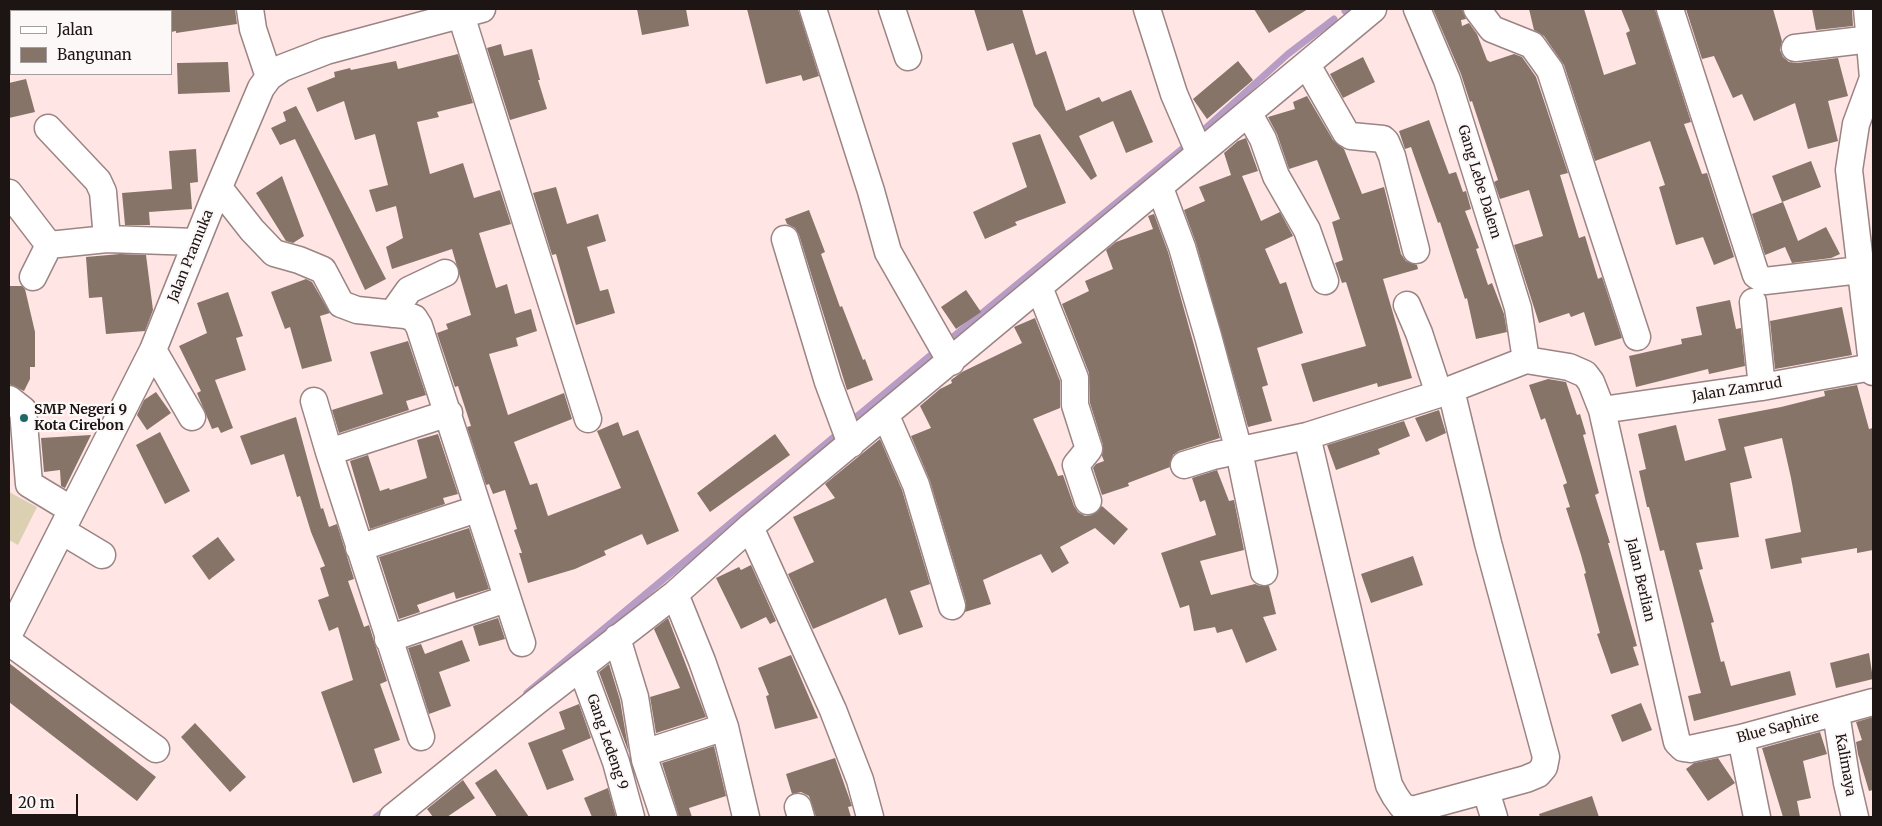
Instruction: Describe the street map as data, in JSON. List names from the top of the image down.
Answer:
{
  "streets": {
    "street": [
      "Gang Lebe Dalem",
      "Jalan Pramuka",
      "Jalan Zamrud",
      "Jalan Berlian",
      "Blue Saphire",
      "Gang Ledeng 9",
      "Kalimaya"
    ]
  },
  "crossings": [
    ["Gang Lebe Dalem", "Jalan Berlian"],
    ["Jalan Zamrud", "Jalan Berlian"],
    ["Jalan Berlian", "Blue Saphire"],
    ["Blue Saphire", "Kalimaya"]
  ],
  "places": ["SMP Negeri 9 Kota Cirebon"],
  "legend": ["Jalan", "Bangunan"],
  "scale_bar": "20 m"
}
